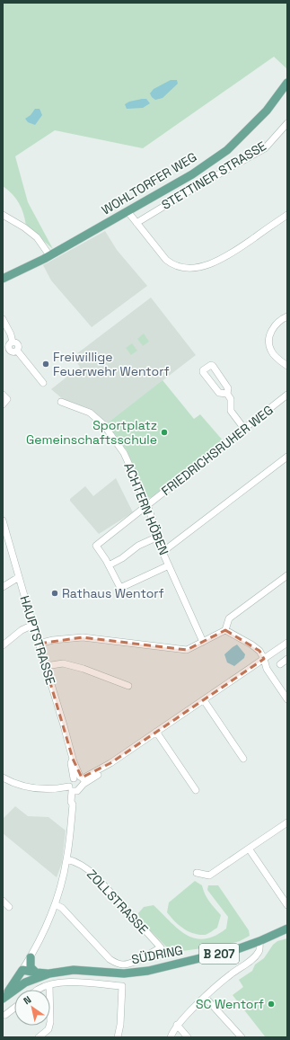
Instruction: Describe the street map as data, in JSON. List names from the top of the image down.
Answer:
{
  "streets": {
    "main road": ["WOHLTORFER WEG", "B 207", "SÜDRING"],
    "street": [
      "STETTINER STRASSE",
      "FRIEDRICHSRUHER WEG",
      "ACHTERN HÖBEN",
      "HAUPTSTRASSE",
      "ZOLLSTRASSE"
    ]
  },
  "crossings": [
    ["FRIEDRICHSRUHER WEG", "ACHTERN HÖBEN"],
    ["B 207", "SÜDRING"]
  ],
  "places": [
    "Freiwillige Feuerwehr Wentorf",
    "Sportplatz Gemeinschaftsschule",
    "Rathaus Wentorf",
    "SC Wentorf"
  ],
  "north": "top left"
}
